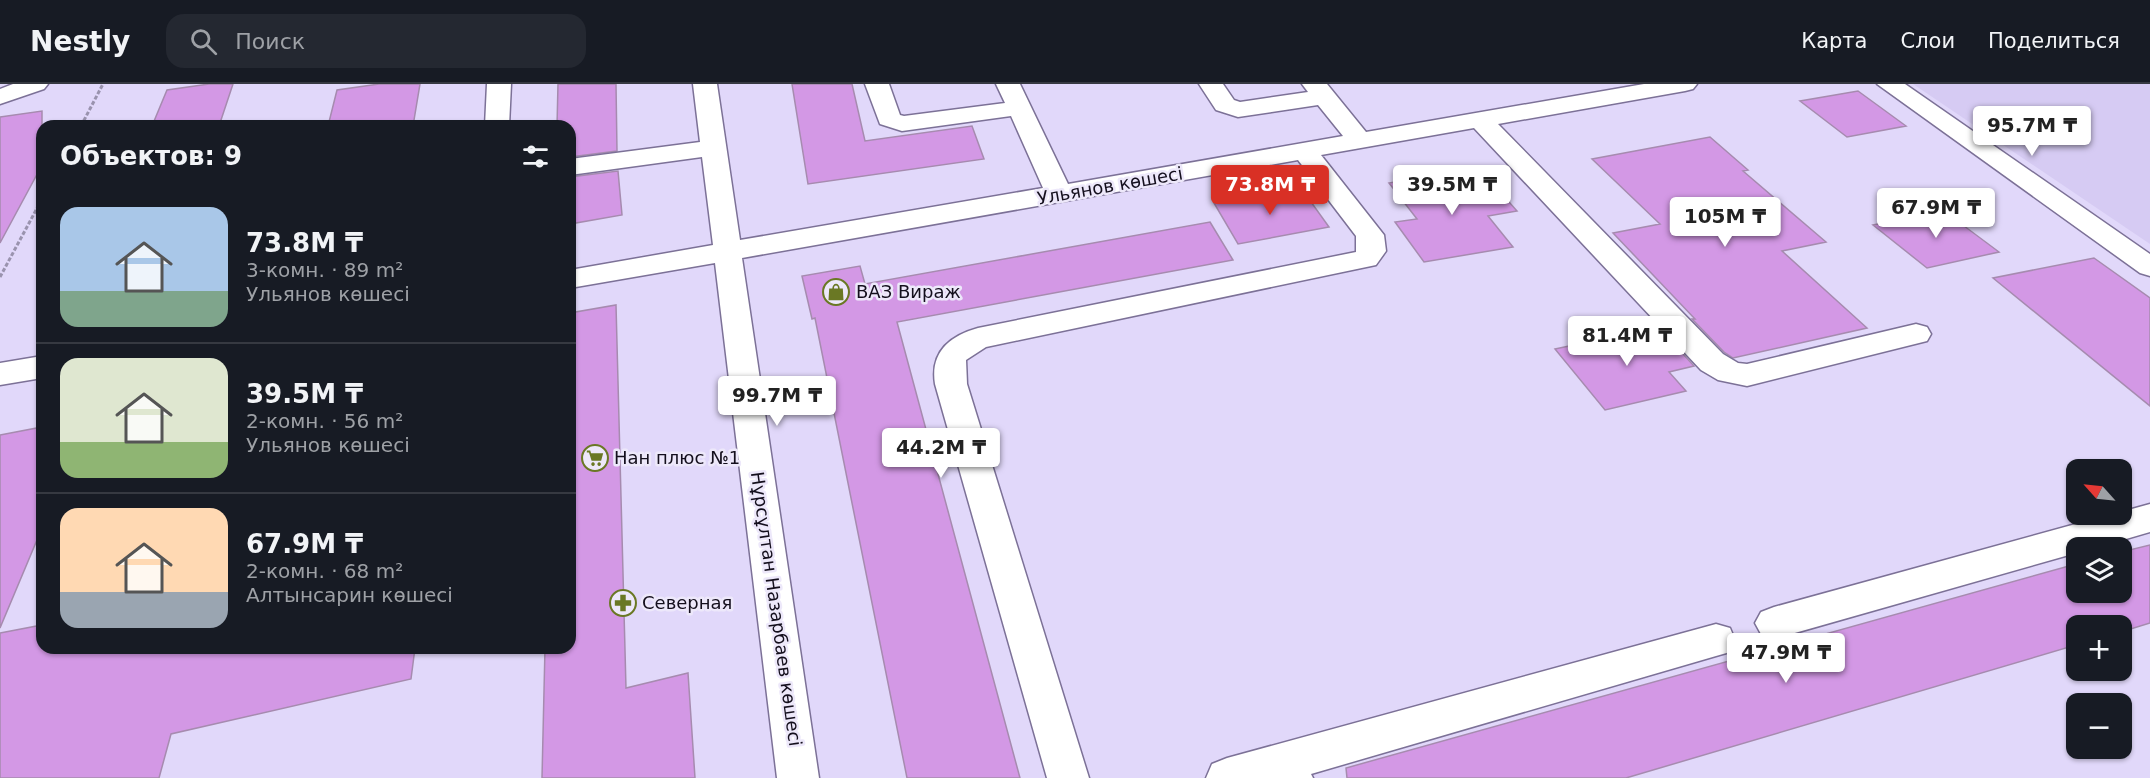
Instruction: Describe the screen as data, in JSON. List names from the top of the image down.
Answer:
{
  "streets": {
    "street": ["Ульянов көшесі", "Нұрсұлтан Назарбаев көшесі"]
  },
  "crossings": [
    ["Ульянов көшесі", "Нұрсұлтан Назарбаев көшесі"]
  ],
  "places": {
    "shop": ["ВАЗ Вираж"],
    "supermarket": ["Нан плюс №1"],
    "pharmacy": ["Северная"]
  },
  "north": "top left",
  "page": {
    "header": "Nestly",
    "search": "Поиск",
    "nav": ["Карта", "Слои", "Поделиться"],
    "price": [
      "95.7M ₸",
      "73.8M ₸",
      "39.5M ₸",
      "67.9M ₸",
      "105M ₸",
      "81.4M ₸",
      "99.7M ₸",
      "44.2M ₸",
      "47.9M ₸"
    ],
    "heading": "Объектов: 9",
    "list": [
      {
        "name": "73.8M ₸",
        "note": "3-комн. · 89 m² · Ульянов көшесі"
      },
      {
        "name": "39.5M ₸",
        "note": "2-комн. · 56 m² · Ульянов көшесі"
      },
      {
        "name": "67.9M ₸",
        "note": "2-комн. · 68 m² · Алтынсарин көшесі"
      }
    ],
    "map_buttons": ["+", "−"]
  }
}
